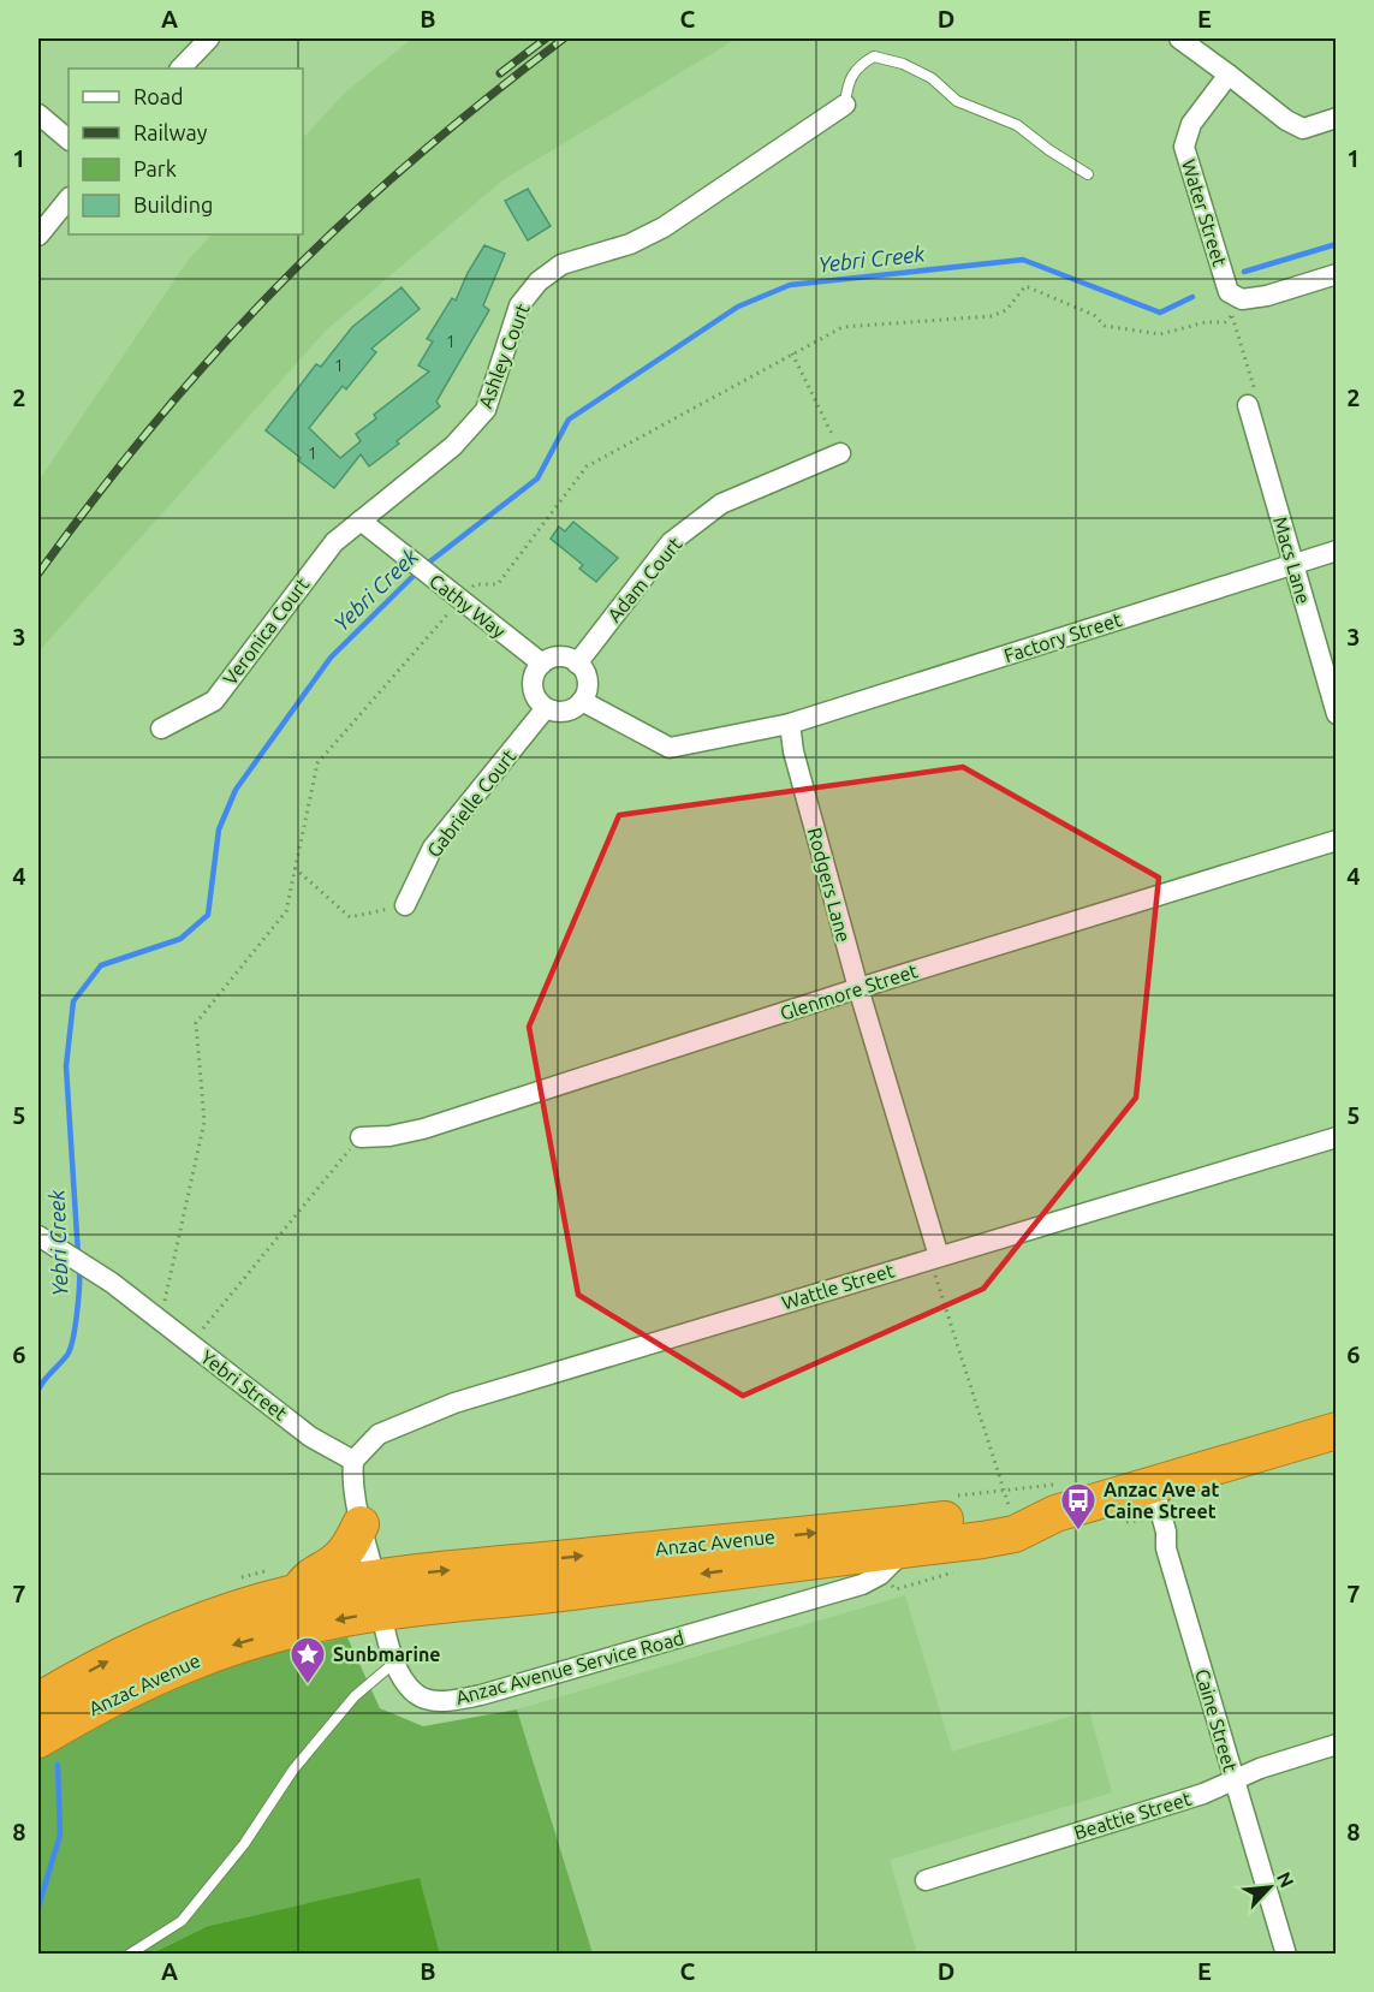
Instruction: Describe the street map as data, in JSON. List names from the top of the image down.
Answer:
{
  "streets": {
    "highway": ["Anzac Avenue"],
    "street": [
      "Water Street",
      "Ashley Court",
      "Macs Lane",
      "Adam Court",
      "Cathy Way",
      "Veronica Court",
      "Factory Street",
      "Gabrielle Court",
      "Rodgers Lane",
      "Glenmore Street",
      "Wattle Street",
      "Yebri Street",
      "Anzac Avenue Service Road",
      "Caine Street",
      "Beattie Street"
    ]
  },
  "crossings": [
    ["Ashley Court", "Cathy Way"],
    ["Ashley Court", "Veronica Court"],
    ["Macs Lane", "Factory Street"],
    ["Adam Court", "Cathy Way"],
    ["Adam Court", "Gabrielle Court"],
    ["Cathy Way", "Veronica Court"],
    ["Cathy Way", "Gabrielle Court"],
    ["Factory Street", "Rodgers Lane"],
    ["Rodgers Lane", "Glenmore Street"],
    ["Rodgers Lane", "Wattle Street"],
    ["Wattle Street", "Yebri Street"],
    ["Anzac Avenue", "Anzac Avenue Service Road"],
    ["Anzac Avenue", "Caine Street"],
    ["Caine Street", "Beattie Street"]
  ],
  "water": ["Yebri Creek"],
  "places": {
    "bus stop": ["Anzac Ave at Caine Street"],
    "place": ["Sunbmarine"]
  },
  "house_numbers": ["1", "1", "1"],
  "legend": [
    "Road",
    "Railway",
    "Park",
    "Building"
  ],
  "north": "top right",
  "grid": {
    "columns": [
      "A",
      "B",
      "C",
      "D",
      "E"
    ],
    "rows": [
      "1",
      "2",
      "3",
      "4",
      "5",
      "6",
      "7",
      "8"
    ]
  }
}
